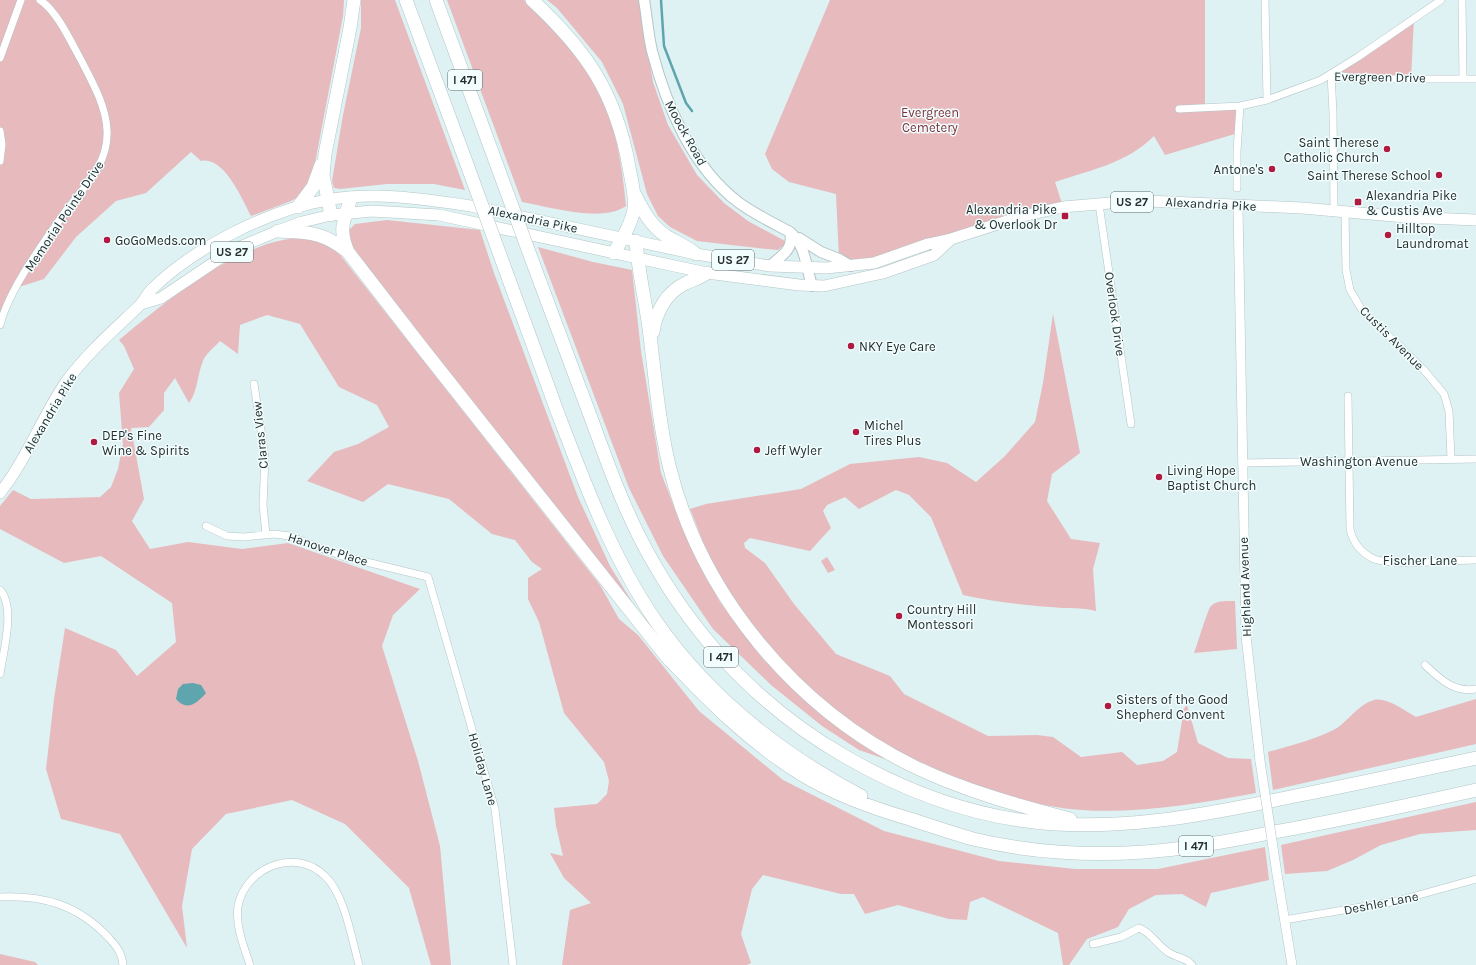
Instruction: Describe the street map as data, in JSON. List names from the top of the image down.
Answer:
{
  "streets": {
    "highway": ["I 471"],
    "main road": ["Moock Road", "US 27", "Alexandria Pike"],
    "street": [
      "Evergreen Drive",
      "Memorial Pointe Drive",
      "Overlook Drive",
      "Custis Avenue",
      "Claras View",
      "Washington Avenue",
      "Hanover Place",
      "Fischer Lane",
      "Highland Avenue",
      "Holiday Lane",
      "Deshler Lane"
    ]
  },
  "crossings": [
    ["Evergreen Drive", "Custis Avenue"],
    ["Moock Road", "Alexandria Pike"],
    ["Alexandria Pike", "Overlook Drive"],
    ["Alexandria Pike", "Custis Avenue"],
    ["Alexandria Pike", "Highland Avenue"],
    ["Custis Avenue", "Washington Avenue"],
    ["Claras View", "Hanover Place"],
    ["Washington Avenue", "Fischer Lane"],
    ["Washington Avenue", "Highland Avenue"],
    ["Hanover Place", "Holiday Lane"],
    ["Highland Avenue", "Deshler Lane"]
  ],
  "parks": ["Evergreen Cemetery"],
  "places": {
    "other": [
      "Saint Therese Catholic Church",
      "Antone's",
      "Saint Therese School",
      "Hilltop Laundromat",
      "GoGoMeds.com",
      "NKY Eye Care",
      "Michel Tires Plus",
      "DEP's Fine Wine & Spirits",
      "Jeff Wyler",
      "Living Hope Baptist Church",
      "Country Hill Montessori",
      "Sisters of the Good Shepherd Convent"
    ],
    "transit": ["Alexandria Pike & Custis Ave", "Alexandria Pike & Overlook Dr"]
  }
}
